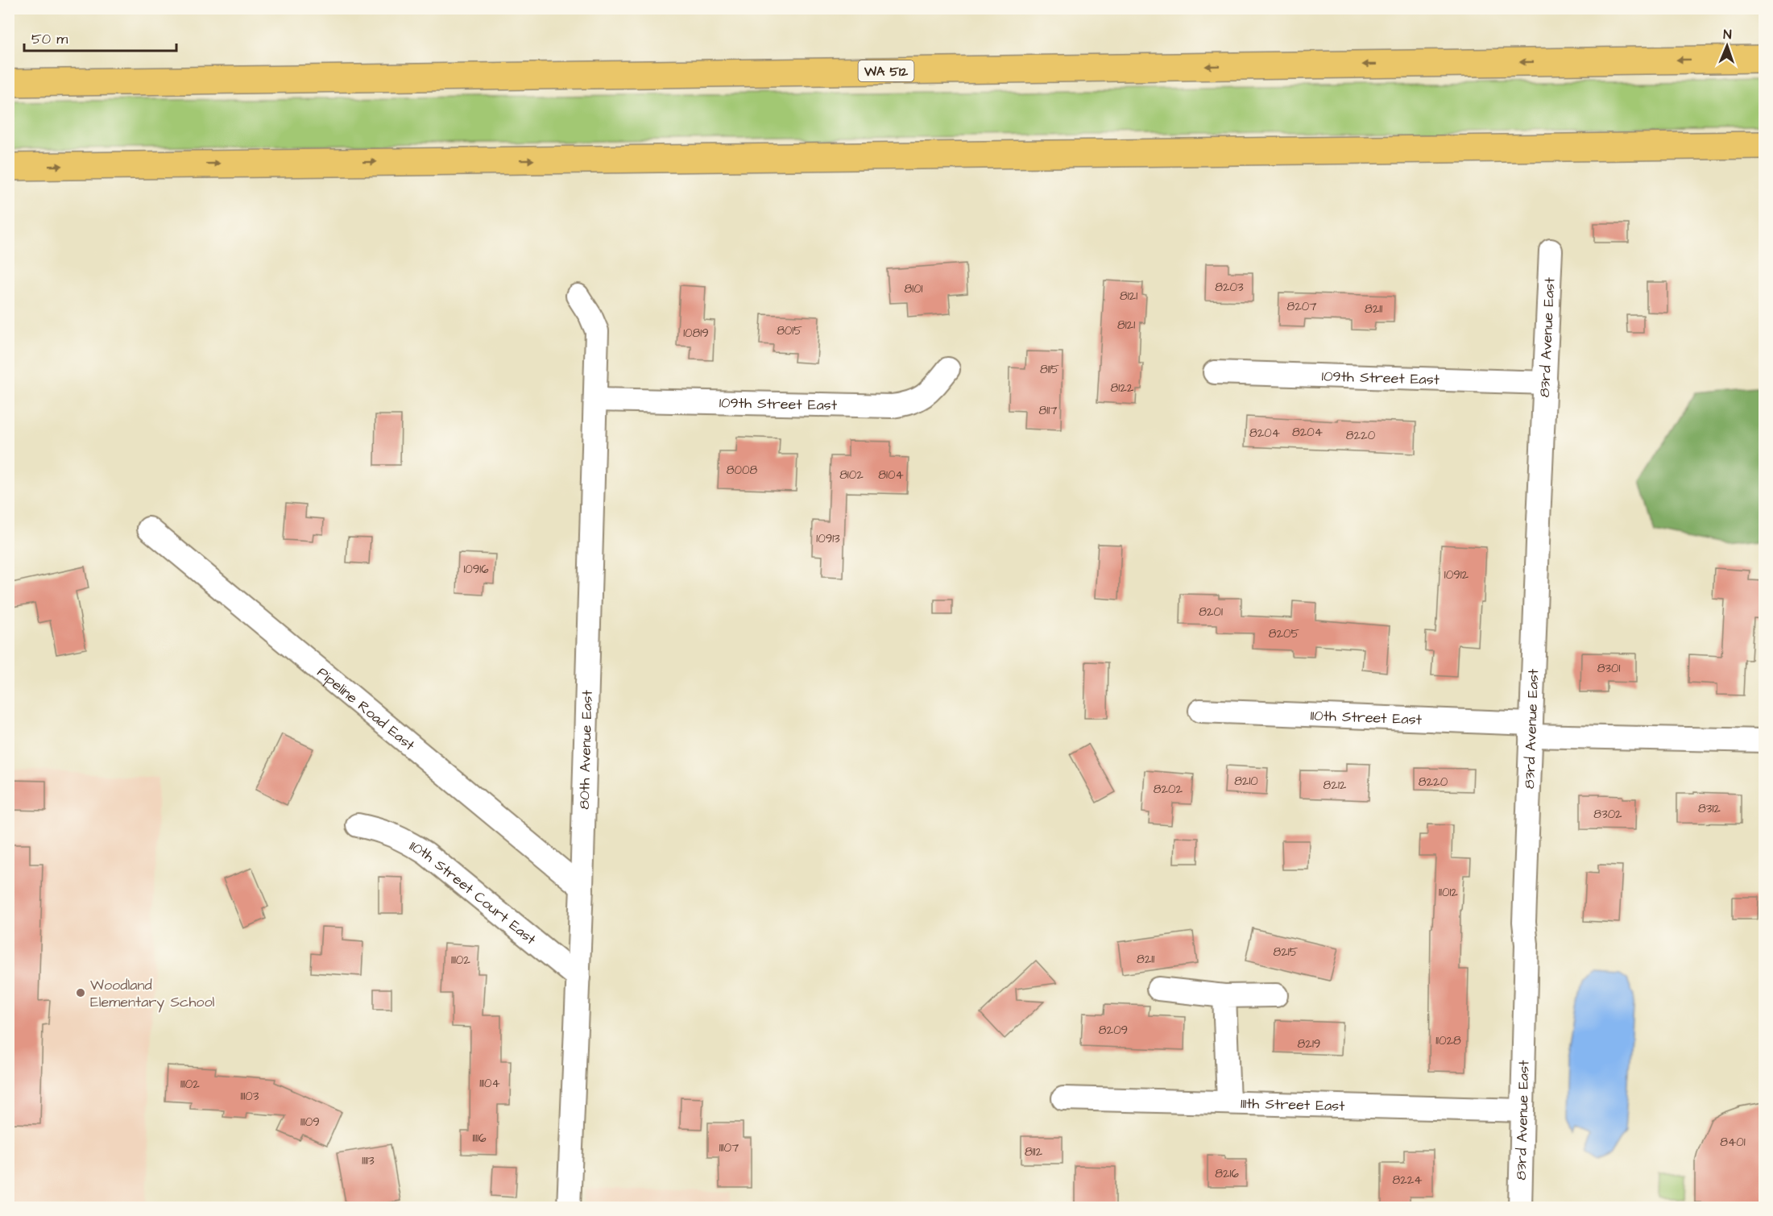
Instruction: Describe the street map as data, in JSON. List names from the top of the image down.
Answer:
{
  "streets": {
    "highway": ["WA 512"],
    "street": [
      "83rd Avenue East",
      "109th Street East",
      "Pipeline Road East",
      "110th Street East",
      "80th Avenue East",
      "110th Street Court East",
      "111th Street East"
    ]
  },
  "crossings": [
    ["83rd Avenue East", "109th Street East"],
    ["83rd Avenue East", "110th Street East"],
    ["83rd Avenue East", "111th Street East"],
    ["109th Street East", "80th Avenue East"],
    ["Pipeline Road East", "80th Avenue East"],
    ["80th Avenue East", "110th Street Court East"]
  ],
  "places": ["Woodland Elementary School"],
  "house_numbers": [
    "8203",
    "8101",
    "8121",
    "8207",
    "8211",
    "8121",
    "8015",
    "10819",
    "8115",
    "8122",
    "8117",
    "8204",
    "8204",
    "8220",
    "8008",
    "8102",
    "8104",
    "10913",
    "10916",
    "10912",
    "8201",
    "8205",
    "8301",
    "8210",
    "8220",
    "8212",
    "8202",
    "8312",
    "8302",
    "11012",
    "8215",
    "8211",
    "11102",
    "8209",
    "11028",
    "8219",
    "11104",
    "11102",
    "11103",
    "11109",
    "11116",
    "8401",
    "11107",
    "8112",
    "11113",
    "8216",
    "8224"
  ],
  "scale_bar": "50 m",
  "north": "top"
}
